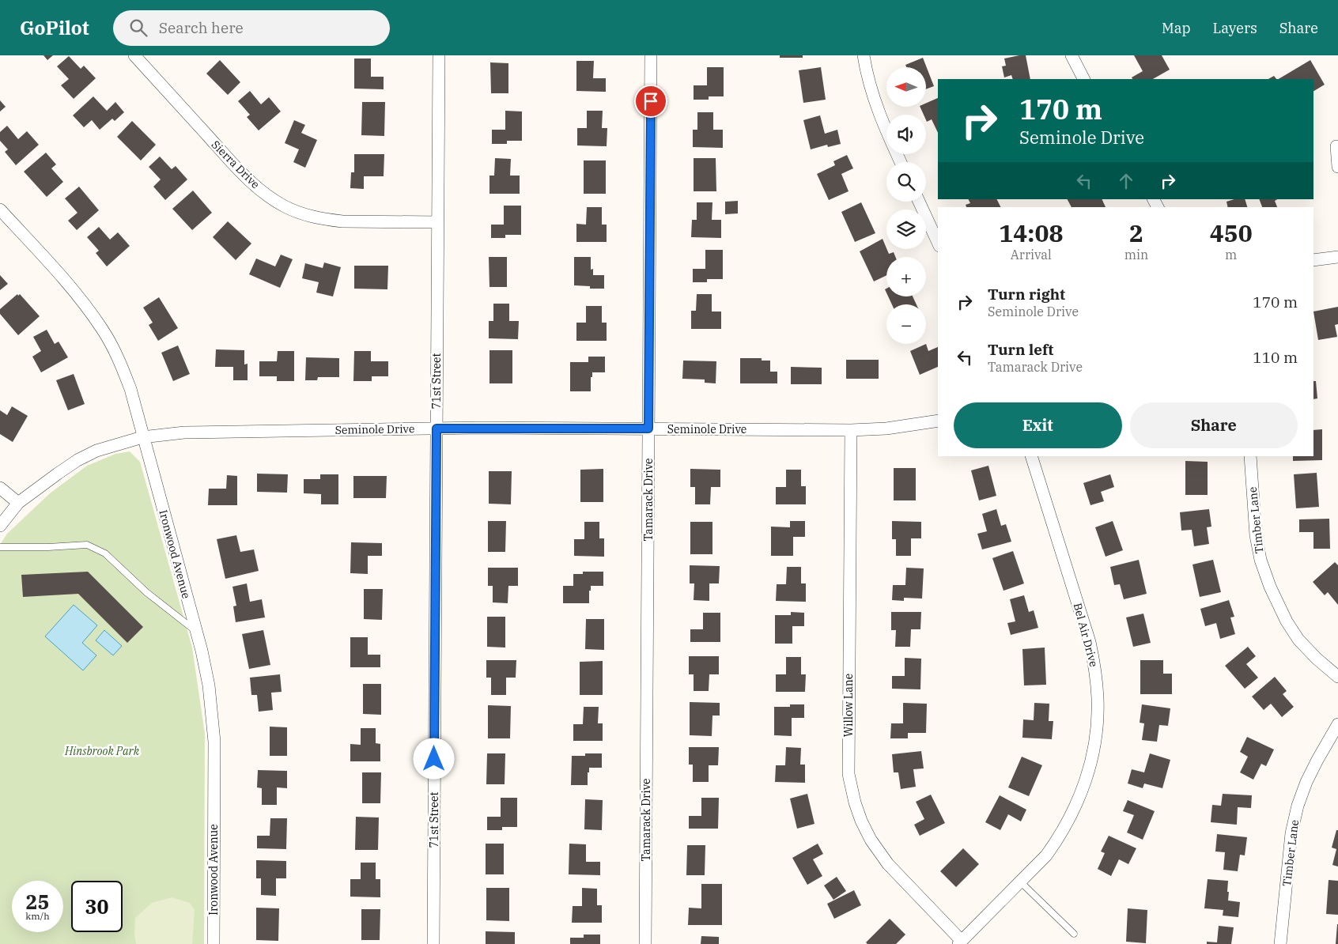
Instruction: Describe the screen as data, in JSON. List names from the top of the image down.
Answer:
{
  "streets": {
    "street": [
      "Sierra Drive",
      "71st Street",
      "Seminole Drive",
      "Tamarack Drive",
      "Timber Lane",
      "Ironwood Avenue",
      "Bel Air Drive",
      "Willow Lane"
    ]
  },
  "crossings": [
    ["Sierra Drive", "71st Street"],
    ["71st Street", "Seminole Drive"],
    ["Seminole Drive", "Tamarack Drive"],
    ["Seminole Drive", "Ironwood Avenue"],
    ["Seminole Drive", "Willow Lane"],
    ["Bel Air Drive", "Willow Lane"]
  ],
  "parks": ["Hinsbrook Park"],
  "north": "left",
  "page": {
    "header": "GoPilot",
    "search": "Search here",
    "nav": ["Map", "Layers", "Share"],
    "map_buttons": ["+", "−"],
    "turn": ["170 m", "Seminole Drive"],
    "eta": [
      "14:08",
      "Arrival",
      "2",
      "min",
      "450",
      "m"
    ],
    "list": [
      {
        "name": "Turn right",
        "note": "Seminole Drive",
        "value": "170 m"
      },
      {
        "name": "Turn left",
        "note": "Tamarack Drive",
        "value": "110 m"
      }
    ],
    "buttons": ["Exit", "Share"],
    "speed": "25 km/h",
    "limit": "30"
  }
}
